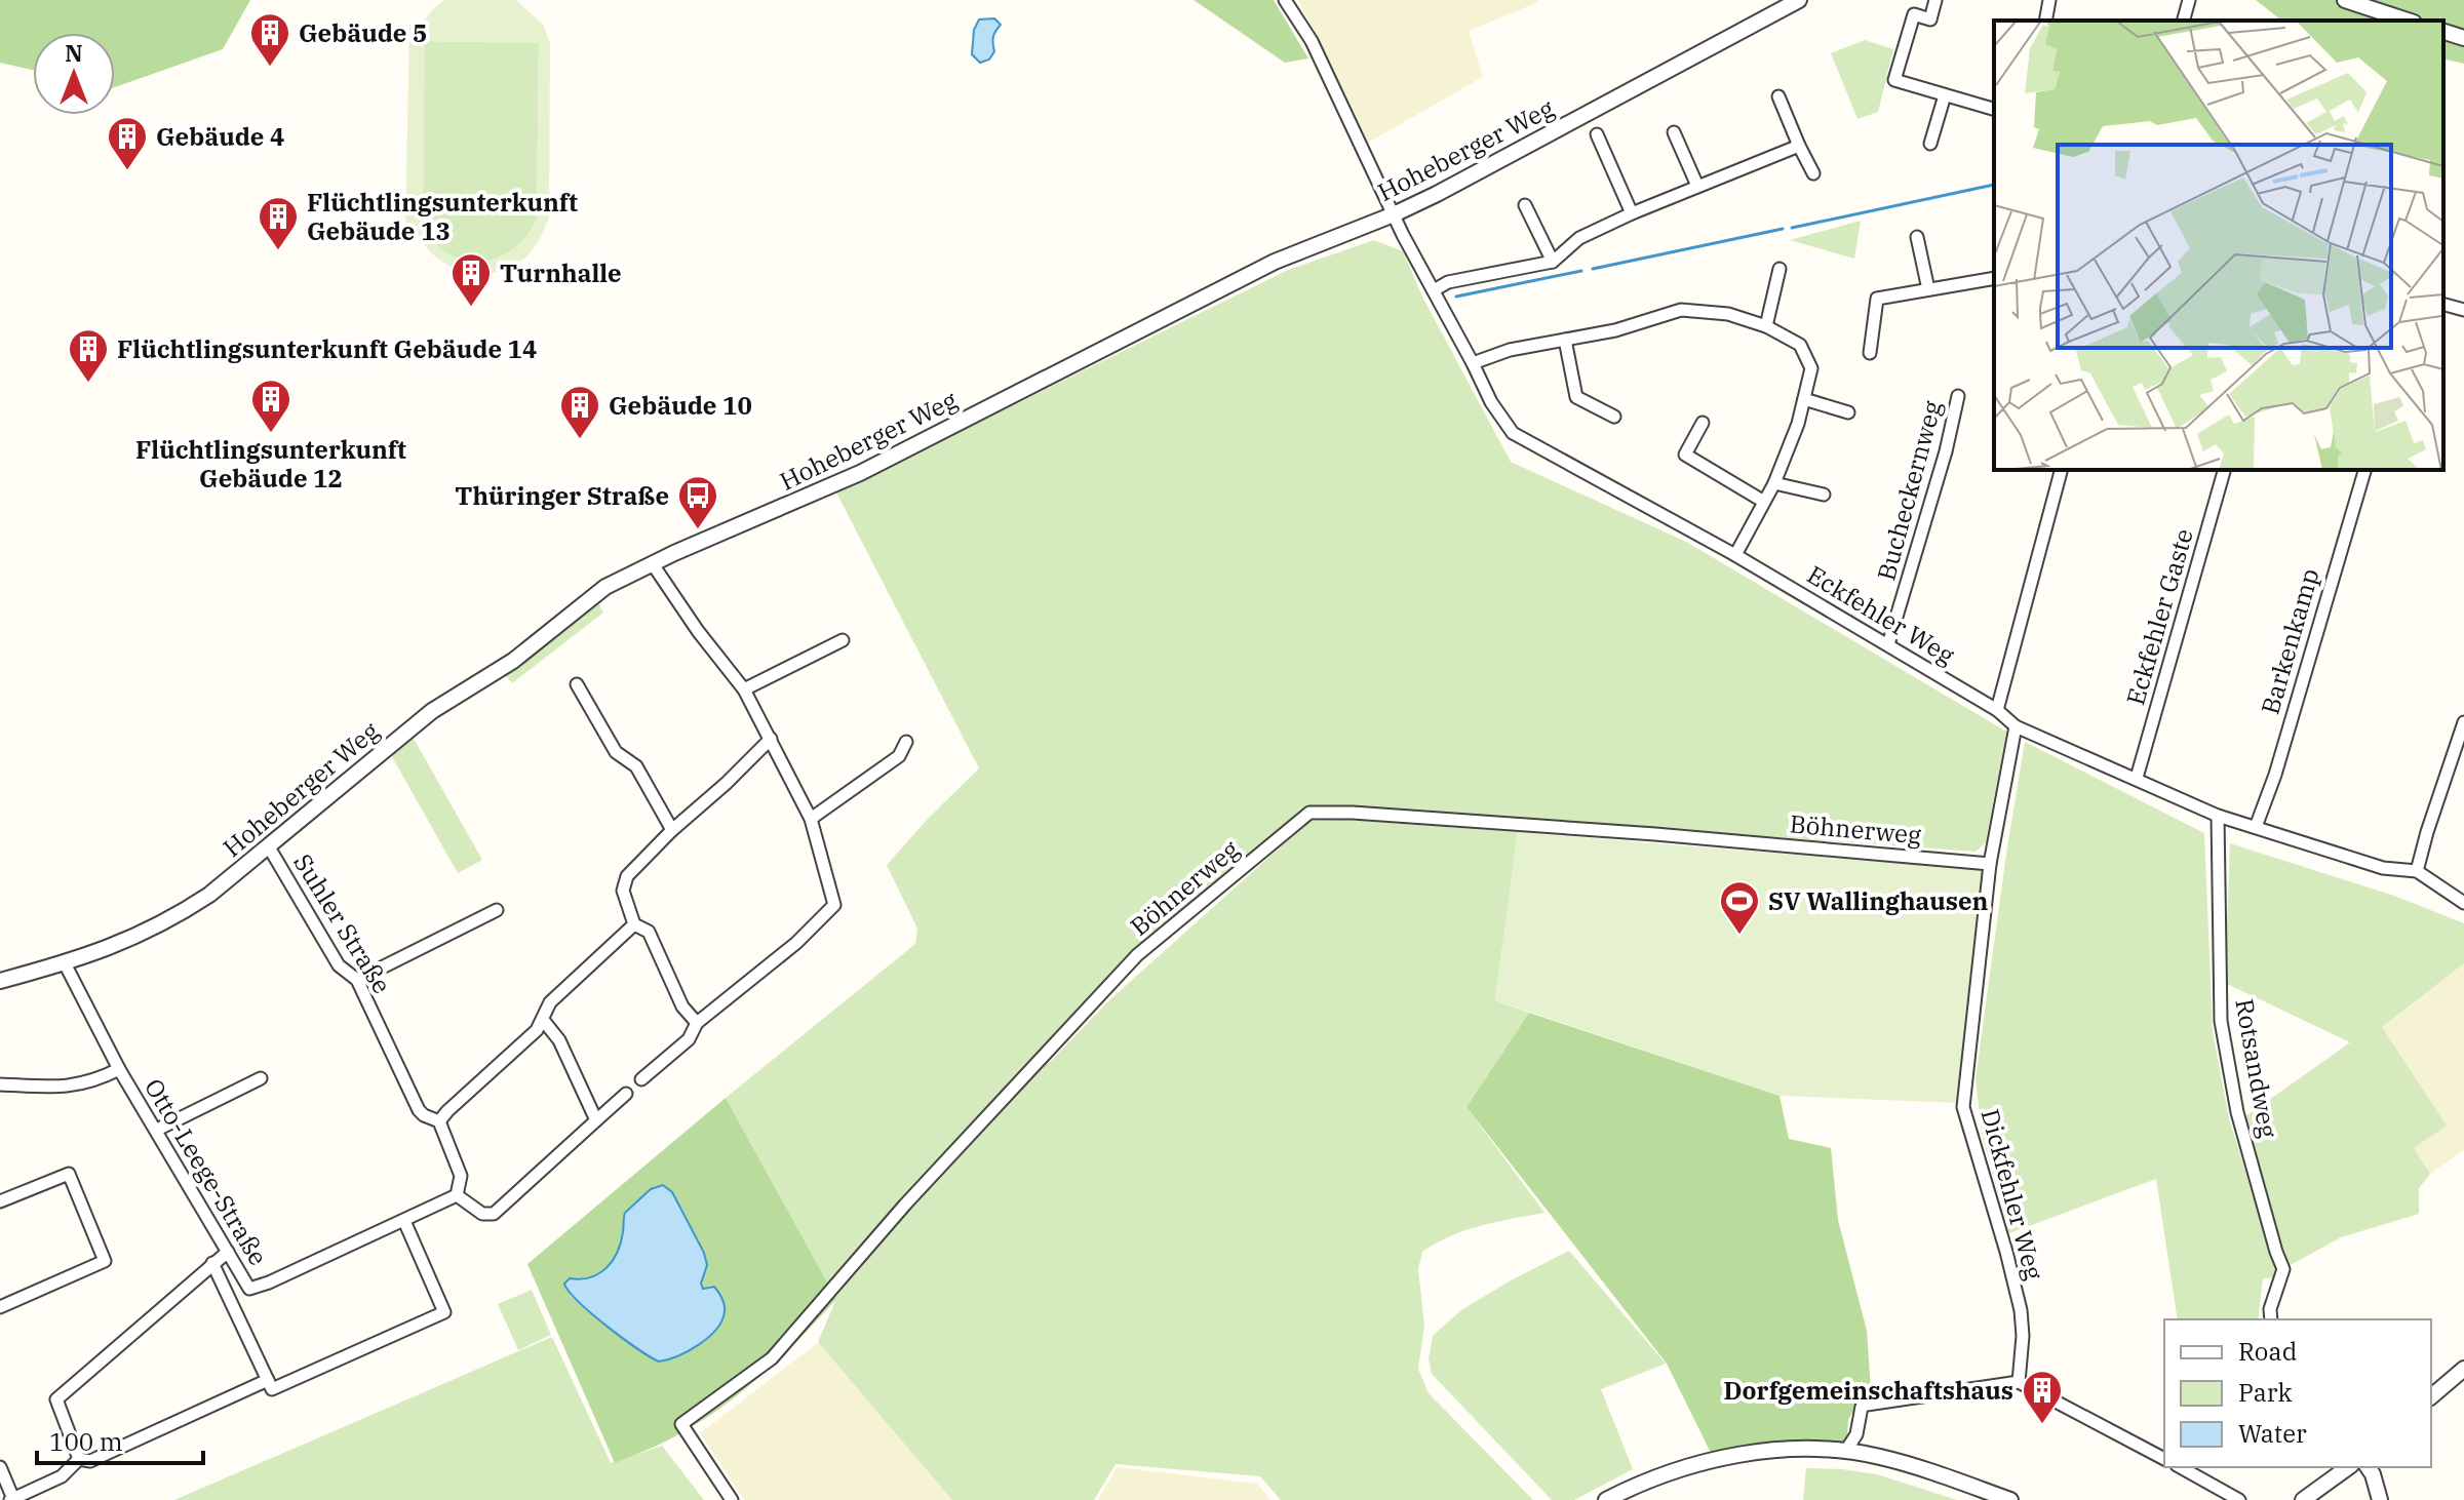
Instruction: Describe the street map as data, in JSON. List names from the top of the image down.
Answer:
{
  "streets": {
    "street": [
      "Hoheberger Weg",
      "Bucheckernweg",
      "Eckfehler Weg",
      "Eckfehler Gaste",
      "Barkenkamp",
      "Böhnerweg",
      "Suhler Straße",
      "Rotsandweg",
      "Otto-Leege-Straße",
      "Dickfehler Weg"
    ]
  },
  "crossings": [
    ["Hoheberger Weg", "Eckfehler Weg"],
    ["Hoheberger Weg", "Suhler Straße"],
    ["Hoheberger Weg", "Otto-Leege-Straße"],
    ["Bucheckernweg", "Eckfehler Weg"],
    ["Eckfehler Weg", "Eckfehler Gaste"],
    ["Eckfehler Weg", "Barkenkamp"],
    ["Eckfehler Weg", "Rotsandweg"],
    ["Eckfehler Weg", "Dickfehler Weg"],
    ["Böhnerweg", "Dickfehler Weg"],
    ["Suhler Straße", "Otto-Leege-Straße"]
  ],
  "places": {
    "building": [
      "Gebäude 5",
      "Gebäude 4",
      "Flüchtlingsunterkunft Gebäude 13",
      "Turnhalle",
      "Flüchtlingsunterkunft Gebäude 14",
      "Flüchtlingsunterkunft Gebäude 12",
      "Gebäude 10",
      "Dorfgemeinschaftshaus"
    ],
    "bus stop": ["Thüringer Straße"],
    "sports": ["SV Wallinghausen"]
  },
  "legend": ["Road", "Park", "Water"],
  "scale_bar": "100 m",
  "north": "top"
}
